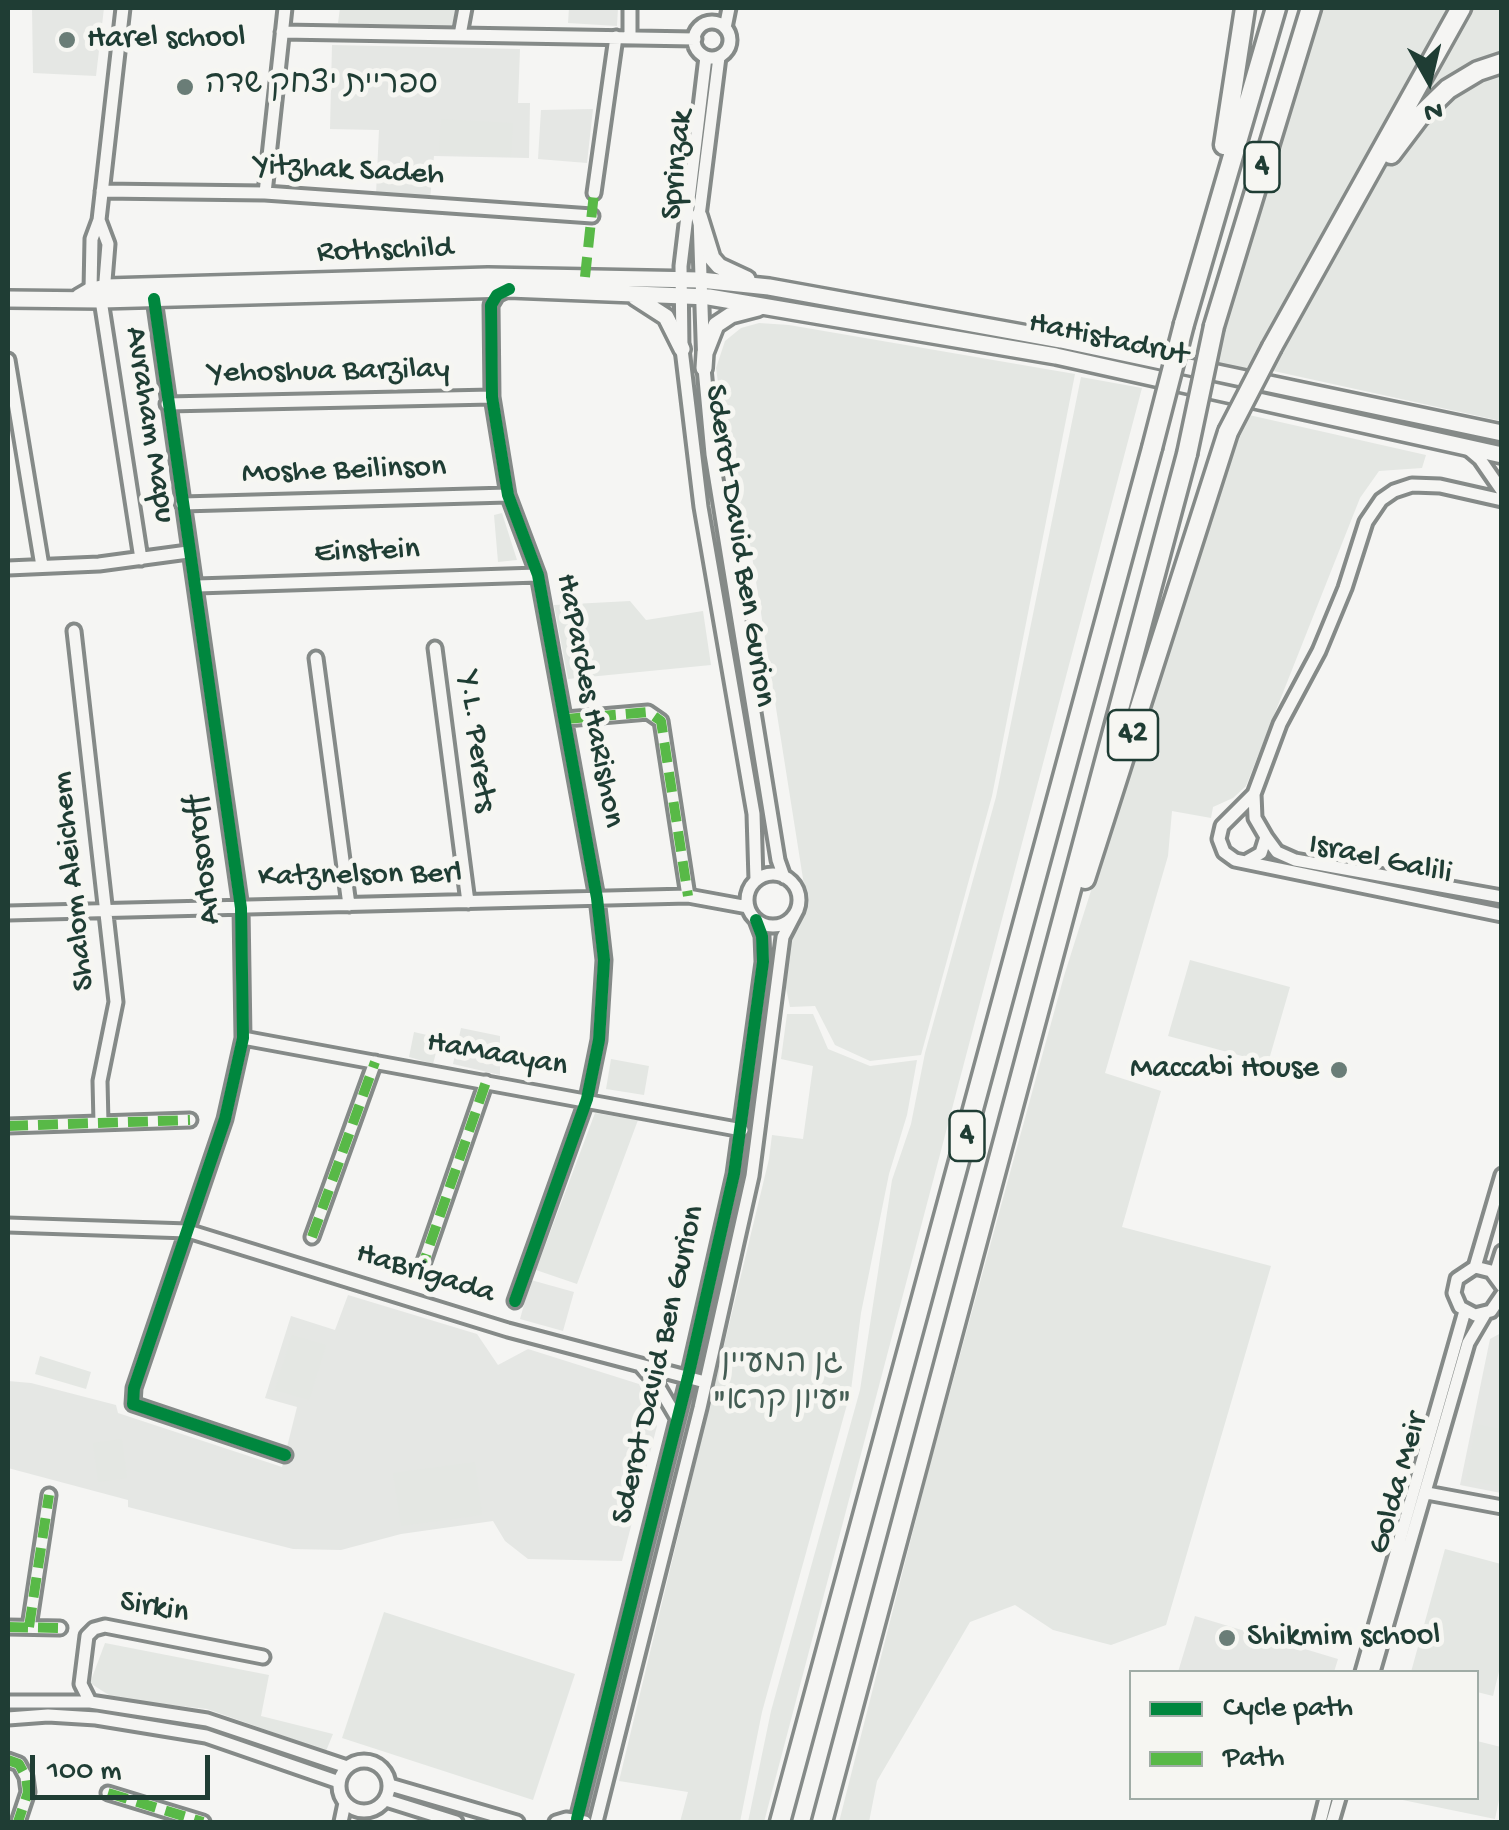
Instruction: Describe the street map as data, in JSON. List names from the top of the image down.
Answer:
{
  "streets": {
    "highway": ["4", "42"],
    "main road": ["Rothschild", "HaHistadrut"],
    "street": [
      "Sprinzak",
      "Yitzhak Sadeh",
      "Yehoshua Barzilay",
      "Avraham Mapu",
      "Moshe Beilinson",
      "Sderot David Ben Gurion",
      "Einstein",
      "HaPardes HaRishon",
      "Y.L. Perets",
      "Arlosoroff",
      "Israel Galili",
      "Katznelson Berl",
      "Shalom Aleichem",
      "HaMaayan",
      "HaBrigada",
      "Golda Meir",
      "Sirkin"
    ]
  },
  "crossings": [
    ["Sprinzak", "Rothschild"],
    ["Sprinzak", "HaHistadrut"],
    ["Sprinzak", "Sderot David Ben Gurion"],
    ["4", "42"],
    ["Yitzhak Sadeh", "Avraham Mapu"],
    ["Rothschild", "HaHistadrut"],
    ["Rothschild", "Avraham Mapu"],
    ["Rothschild", "Sderot David Ben Gurion"],
    ["Rothschild", "HaPardes HaRishon"],
    ["Rothschild", "Arlosoroff"],
    ["HaHistadrut", "Sderot David Ben Gurion"],
    ["Yehoshua Barzilay", "HaPardes HaRishon"],
    ["Yehoshua Barzilay", "Arlosoroff"],
    ["Moshe Beilinson", "HaPardes HaRishon"],
    ["Moshe Beilinson", "Arlosoroff"],
    ["Sderot David Ben Gurion", "Katznelson Berl"],
    ["Sderot David Ben Gurion", "HaMaayan"],
    ["Sderot David Ben Gurion", "HaBrigada"],
    ["Einstein", "HaPardes HaRishon"],
    ["Einstein", "Arlosoroff"],
    ["HaPardes HaRishon", "Katznelson Berl"],
    ["HaPardes HaRishon", "HaMaayan"],
    ["Y.L. Perets", "Katznelson Berl"],
    ["Arlosoroff", "Katznelson Berl"],
    ["Arlosoroff", "HaMaayan"],
    ["Arlosoroff", "HaBrigada"],
    ["Katznelson Berl", "Shalom Aleichem"]
  ],
  "parks": ["גן המעיין \"עיון קרא\""],
  "places": [
    "Harel school",
    "ספריית יצחק שדה",
    "Maccabi House",
    "Shikmim school"
  ],
  "legend": ["Cycle path", "Path"],
  "scale_bar": "100 m",
  "north": "bottom"
}
